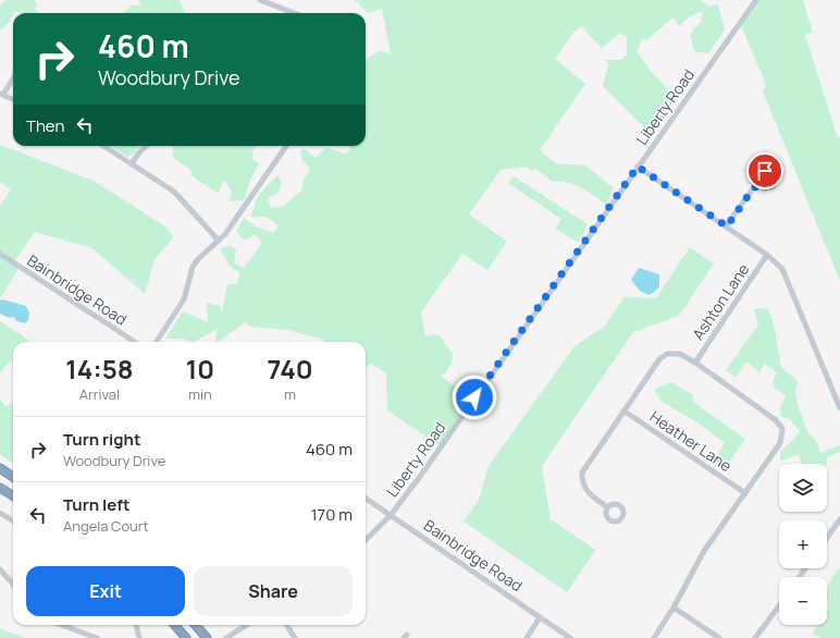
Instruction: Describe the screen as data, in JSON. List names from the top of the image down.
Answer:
{
  "streets": {
    "street": [
      "Liberty Road",
      "Bainbridge Road",
      "Ashton Lane",
      "Heather Lane"
    ]
  },
  "crossings": [
    ["Liberty Road", "Bainbridge Road"]
  ],
  "page": {
    "turn": ["460 m", "Woodbury Drive"],
    "then": "Then",
    "eta": [
      "14:58",
      "Arrival",
      "10",
      "min",
      "740",
      "m"
    ],
    "list": [
      {
        "name": "Turn right",
        "note": "Woodbury Drive",
        "value": "460 m"
      },
      {
        "name": "Turn left",
        "note": "Angela Court",
        "value": "170 m"
      }
    ],
    "map_buttons": ["+", "−"],
    "buttons": ["Exit", "Share"]
  }
}
